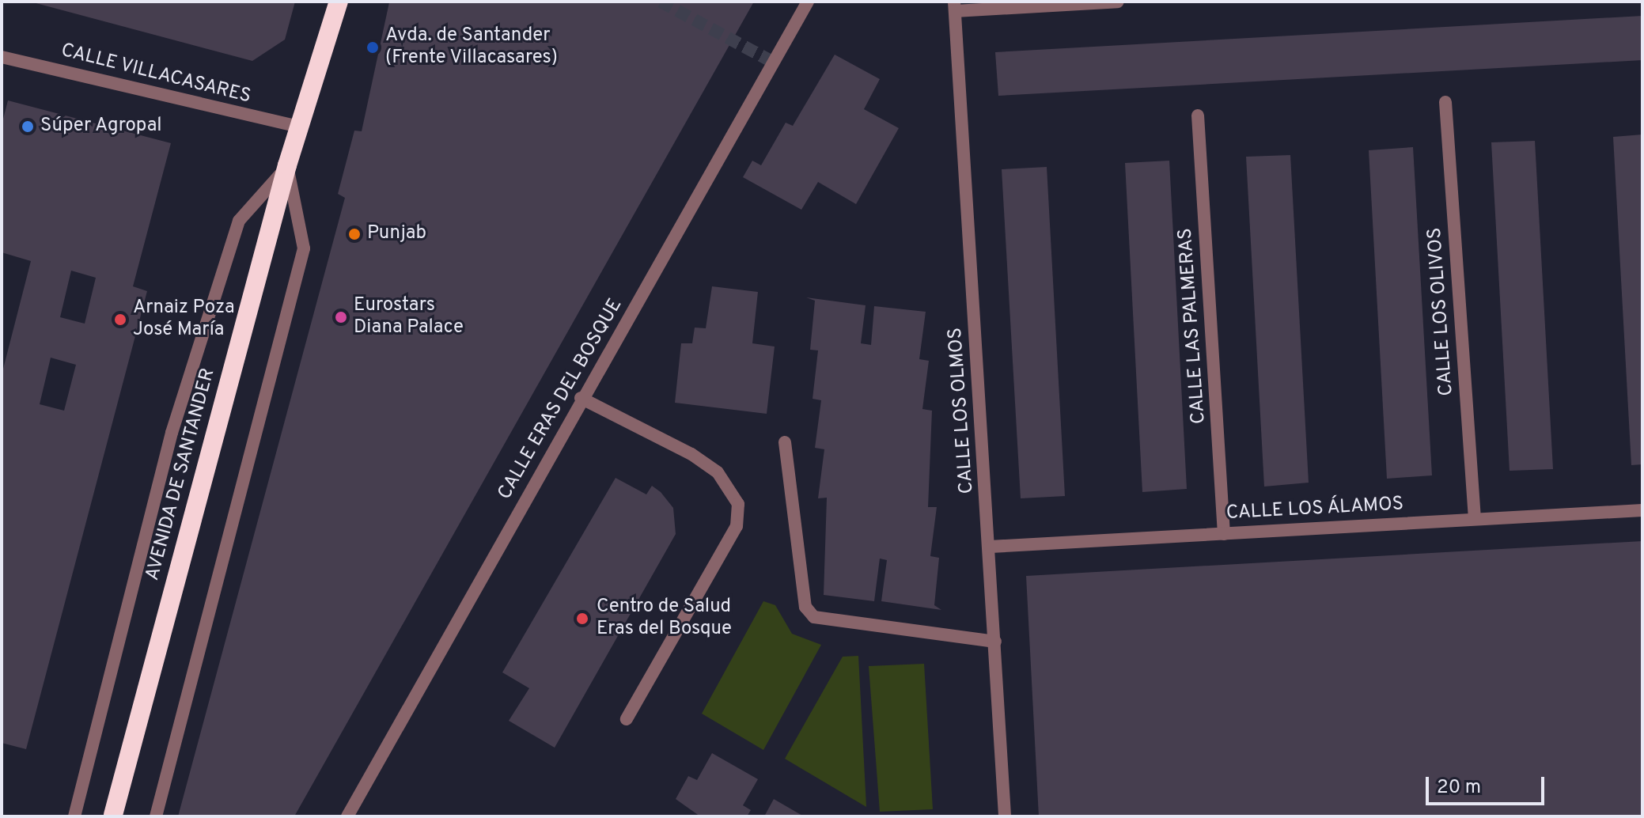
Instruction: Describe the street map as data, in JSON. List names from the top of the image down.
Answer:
{
  "streets": {
    "highway": ["AVENIDA DE SANTANDER"],
    "street": [
      "CALLE VILLACASARES",
      "CALLE LOS OLIVOS",
      "CALLE LAS PALMERAS",
      "CALLE ERAS DEL BOSQUE",
      "CALLE LOS OLMOS",
      "CALLE LOS ÁLAMOS"
    ]
  },
  "crossings": [
    ["CALLE VILLACASARES", "AVENIDA DE SANTANDER"],
    ["CALLE LOS OLIVOS", "CALLE LOS ÁLAMOS"],
    ["CALLE LAS PALMERAS", "CALLE LOS ÁLAMOS"],
    ["CALLE LOS OLMOS", "CALLE LOS ÁLAMOS"]
  ],
  "places": [
    "Avda. de Santander (Frente Villacasares)",
    "Súper Agropal",
    "Punjab",
    "Eurostars Diana Palace",
    "Arnaiz Poza José María",
    "Centro de Salud Eras del Bosque"
  ],
  "scale_bar": "20 m"
}
